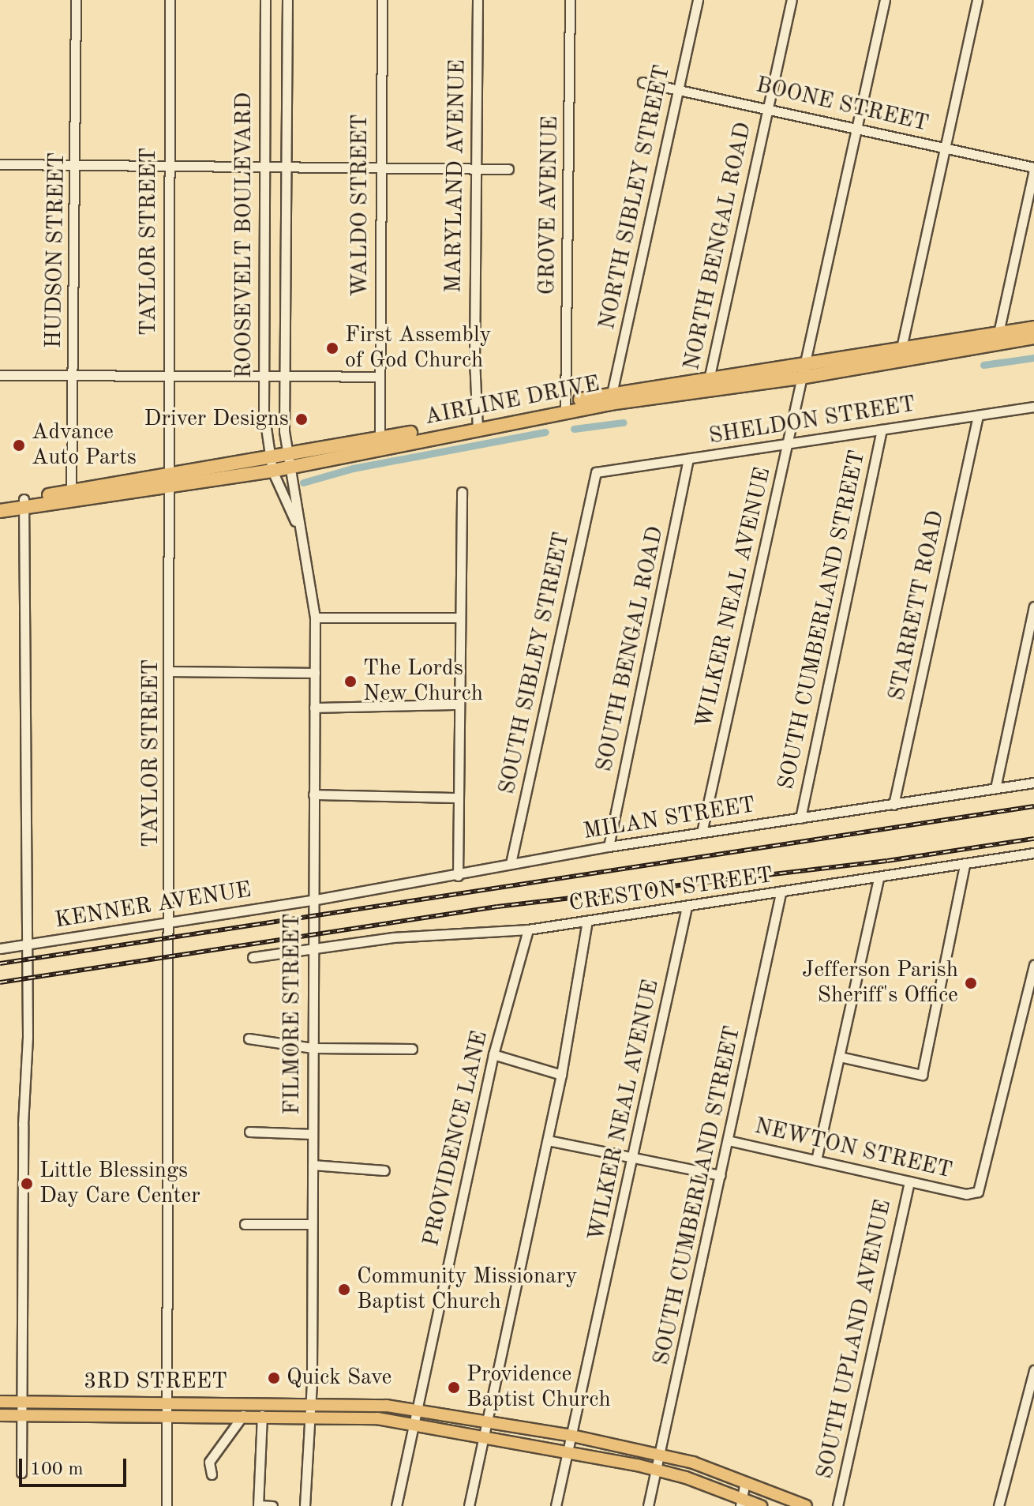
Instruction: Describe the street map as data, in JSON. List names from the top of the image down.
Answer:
{
  "streets": {
    "highway": ["AIRLINE DRIVE"],
    "main road": ["3RD STREET"],
    "street": [
      "BOONE STREET",
      "MARYLAND AVENUE",
      "NORTH SIBLEY STREET",
      "WALDO STREET",
      "GROVE AVENUE",
      "ROOSEVELT BOULEVARD",
      "TAYLOR STREET",
      "NORTH BENGAL ROAD",
      "HUDSON STREET",
      "SHELDON STREET",
      "WILKER NEAL AVENUE",
      "STARRETT ROAD",
      "SOUTH CUMBERLAND STREET",
      "SOUTH BENGAL ROAD",
      "SOUTH SIBLEY STREET",
      "MILAN STREET",
      "CRESTON STREET",
      "KENNER AVENUE",
      "FILMORE STREET",
      "PROVIDENCE LANE",
      "NEWTON STREET",
      "SOUTH UPLAND AVENUE"
    ]
  },
  "crossings": [
    ["BOONE STREET", "NORTH SIBLEY STREET"],
    ["BOONE STREET", "NORTH BENGAL ROAD"],
    ["BOONE STREET", "WILKER NEAL AVENUE"],
    ["MARYLAND AVENUE", "AIRLINE DRIVE"],
    ["NORTH SIBLEY STREET", "AIRLINE DRIVE"],
    ["WALDO STREET", "AIRLINE DRIVE"],
    ["GROVE AVENUE", "AIRLINE DRIVE"],
    ["ROOSEVELT BOULEVARD", "AIRLINE DRIVE"],
    ["ROOSEVELT BOULEVARD", "FILMORE STREET"],
    ["TAYLOR STREET", "AIRLINE DRIVE"],
    ["TAYLOR STREET", "KENNER AVENUE"],
    ["TAYLOR STREET", "3RD STREET"],
    ["NORTH BENGAL ROAD", "AIRLINE DRIVE"],
    ["HUDSON STREET", "AIRLINE DRIVE"],
    ["AIRLINE DRIVE", "WILKER NEAL AVENUE"],
    ["AIRLINE DRIVE", "FILMORE STREET"],
    ["SHELDON STREET", "WILKER NEAL AVENUE"],
    ["SHELDON STREET", "STARRETT ROAD"],
    ["SHELDON STREET", "SOUTH CUMBERLAND STREET"],
    ["SHELDON STREET", "SOUTH BENGAL ROAD"],
    ["SHELDON STREET", "SOUTH SIBLEY STREET"],
    ["WILKER NEAL AVENUE", "MILAN STREET"],
    ["WILKER NEAL AVENUE", "CRESTON STREET"],
    ["WILKER NEAL AVENUE", "3RD STREET"],
    ["STARRETT ROAD", "MILAN STREET"],
    ["SOUTH CUMBERLAND STREET", "MILAN STREET"],
    ["SOUTH CUMBERLAND STREET", "CRESTON STREET"],
    ["SOUTH CUMBERLAND STREET", "NEWTON STREET"],
    ["SOUTH CUMBERLAND STREET", "3RD STREET"],
    ["SOUTH BENGAL ROAD", "MILAN STREET"],
    ["SOUTH SIBLEY STREET", "MILAN STREET"],
    ["MILAN STREET", "KENNER AVENUE"],
    ["MILAN STREET", "FILMORE STREET"],
    ["CRESTON STREET", "FILMORE STREET"],
    ["CRESTON STREET", "PROVIDENCE LANE"],
    ["KENNER AVENUE", "FILMORE STREET"],
    ["FILMORE STREET", "3RD STREET"],
    ["PROVIDENCE LANE", "3RD STREET"],
    ["NEWTON STREET", "SOUTH UPLAND AVENUE"]
  ],
  "places": [
    "First Assembly of God Church",
    "Driver Designs",
    "Advance Auto Parts",
    "The Lords New Church",
    "Jefferson Parish Sheriff's Office",
    "Little Blessings Day Care Center",
    "Community Missionary Baptist Church",
    "Quick Save",
    "Providence Baptist Church"
  ],
  "scale_bar": "100 m"
}
